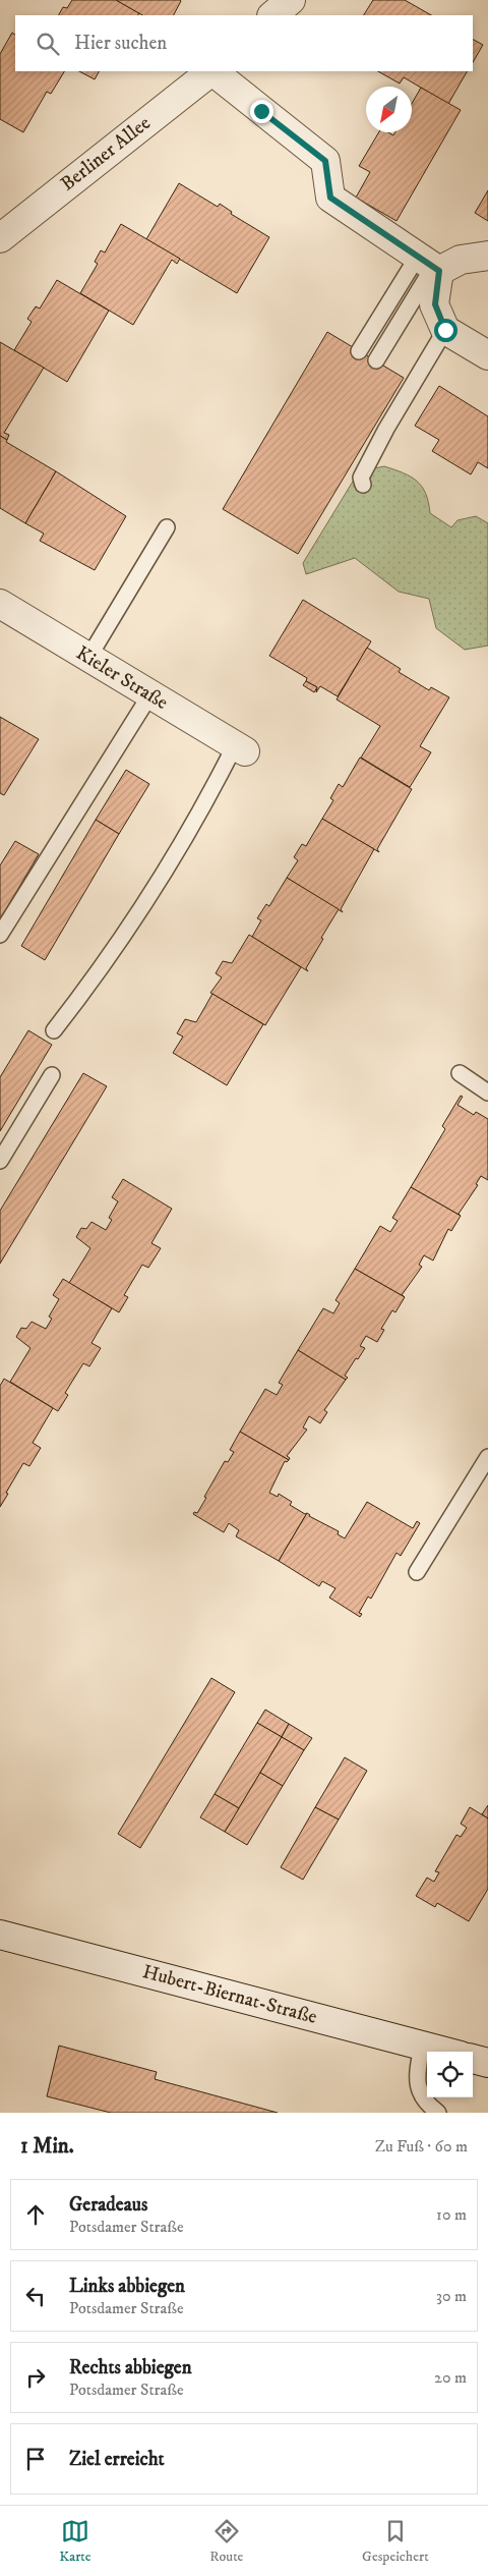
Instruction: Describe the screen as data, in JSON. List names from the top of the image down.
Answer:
{
  "streets": {
    "street": ["Berliner Allee", "Kieler Straße", "Hubert-Biernat-Straße"]
  },
  "north": "bottom left",
  "page": {
    "search": "Hier suchen",
    "heading": ["1 Min.", "Zu Fuß · 60 m"],
    "list": [
      ["Geradeaus", "Potsdamer Straße", "10 m"],
      ["Links abbiegen", "Potsdamer Straße", "30 m"],
      ["Rechts abbiegen", "Potsdamer Straße", "20 m"],
      "Ziel erreicht"
    ],
    "nav": ["Karte", "Route", "Gespeichert"]
  }
}
